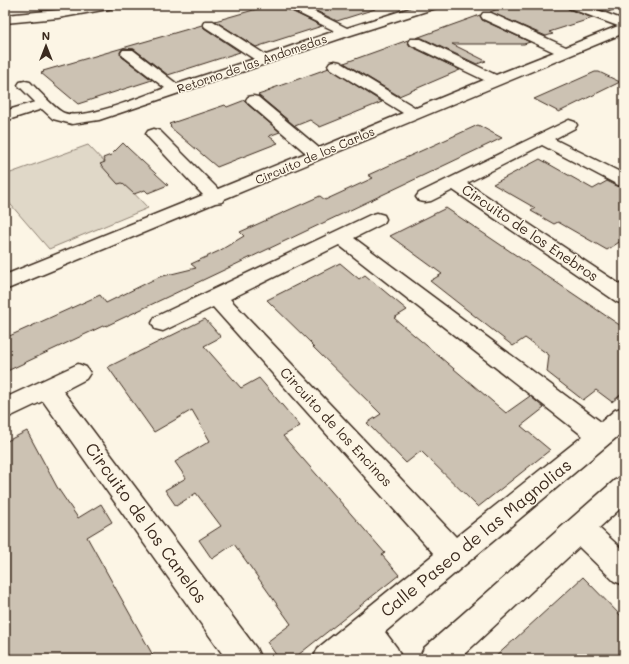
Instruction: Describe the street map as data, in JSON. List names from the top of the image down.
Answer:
{
  "streets": {
    "street": [
      "Retorno de las Andomedas",
      "Circuito de los Carlos",
      "Circuito de los Enebros",
      "Circuito de los Encinos",
      "Circuito de los Canelos",
      "Calle Paseo de las Magnolias"
    ]
  },
  "crossings": [
    ["Circuito de los Encinos", "Calle Paseo de las Magnolias"]
  ],
  "north": "top"
}
